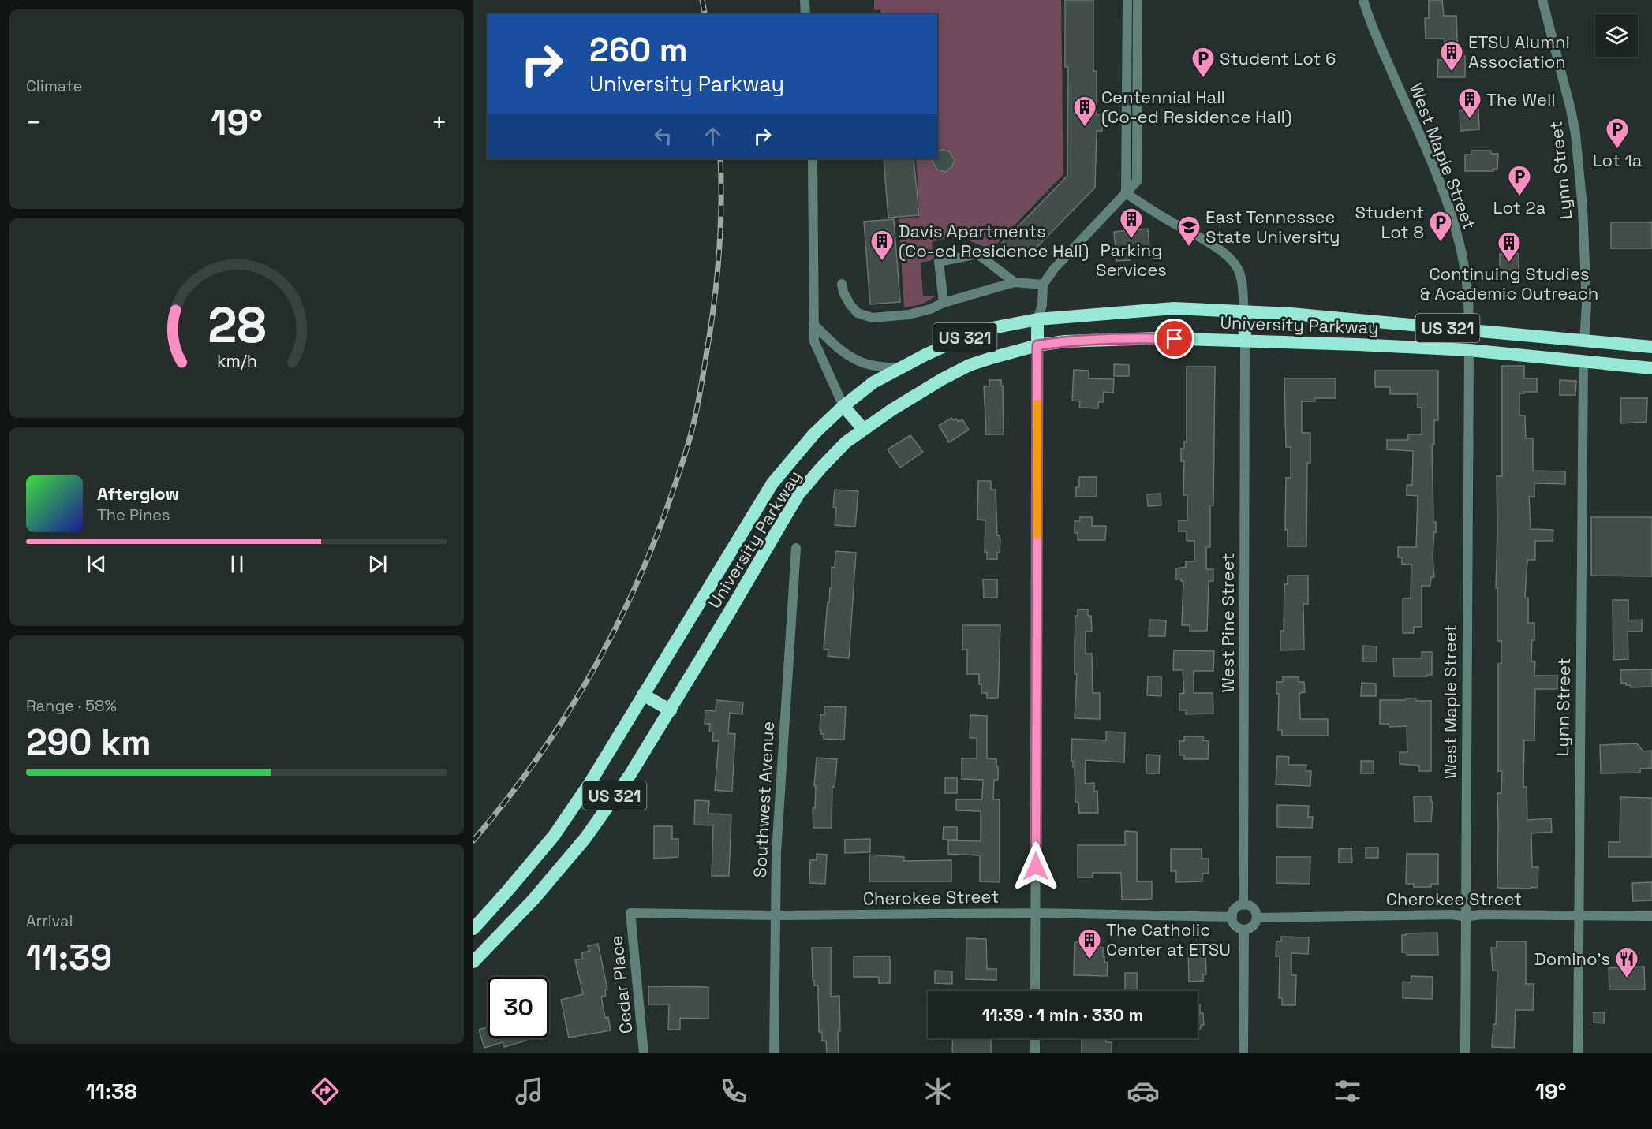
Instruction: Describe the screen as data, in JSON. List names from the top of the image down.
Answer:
{
  "streets": {
    "highway": ["University Parkway", "US 321"],
    "street": [
      "West Maple Street",
      "Lynn Street",
      "West Pine Street",
      "Southwest Avenue",
      "Cherokee Street",
      "Cedar Place"
    ]
  },
  "crossings": [
    ["West Maple Street", "University Parkway"],
    ["West Maple Street", "Cherokee Street"],
    ["Lynn Street", "University Parkway"],
    ["Lynn Street", "Cherokee Street"],
    ["University Parkway", "West Pine Street"],
    ["West Pine Street", "Cherokee Street"],
    ["Southwest Avenue", "Cherokee Street"],
    ["Cherokee Street", "Cedar Place"]
  ],
  "places": {
    "building": [
      "ETSU Alumni Association",
      "The Well",
      "Centennial Hall (Co-ed Residence Hall)",
      "Parking Services",
      "Davis Apartments (Co-ed Residence Hall)",
      "Continuing Studies & Academic Outreach",
      "The Catholic Center at ETSU"
    ],
    "parking": [
      "Student Lot 6",
      "Lot 1a",
      "Lot 2a",
      "Student Lot 8"
    ],
    "school or university": ["East Tennessee State University"],
    "restaurant": ["Domino's"]
  },
  "page": {
    "tile": [
      "Climate",
      ["Range · 58%", "290 km"],
      ["Arrival", "11:39"]
    ],
    "turn": ["260 m", "University Parkway"],
    "heat": ["−", "19°", "+"],
    "song": ["Afterglow", "The Pines"],
    "limit": "30",
    "trip": "11:39 · 1 min · 330 m",
    "tabs": ["11:38", "19°"],
    "gauge": ["28", "km/h"]
  }
}
